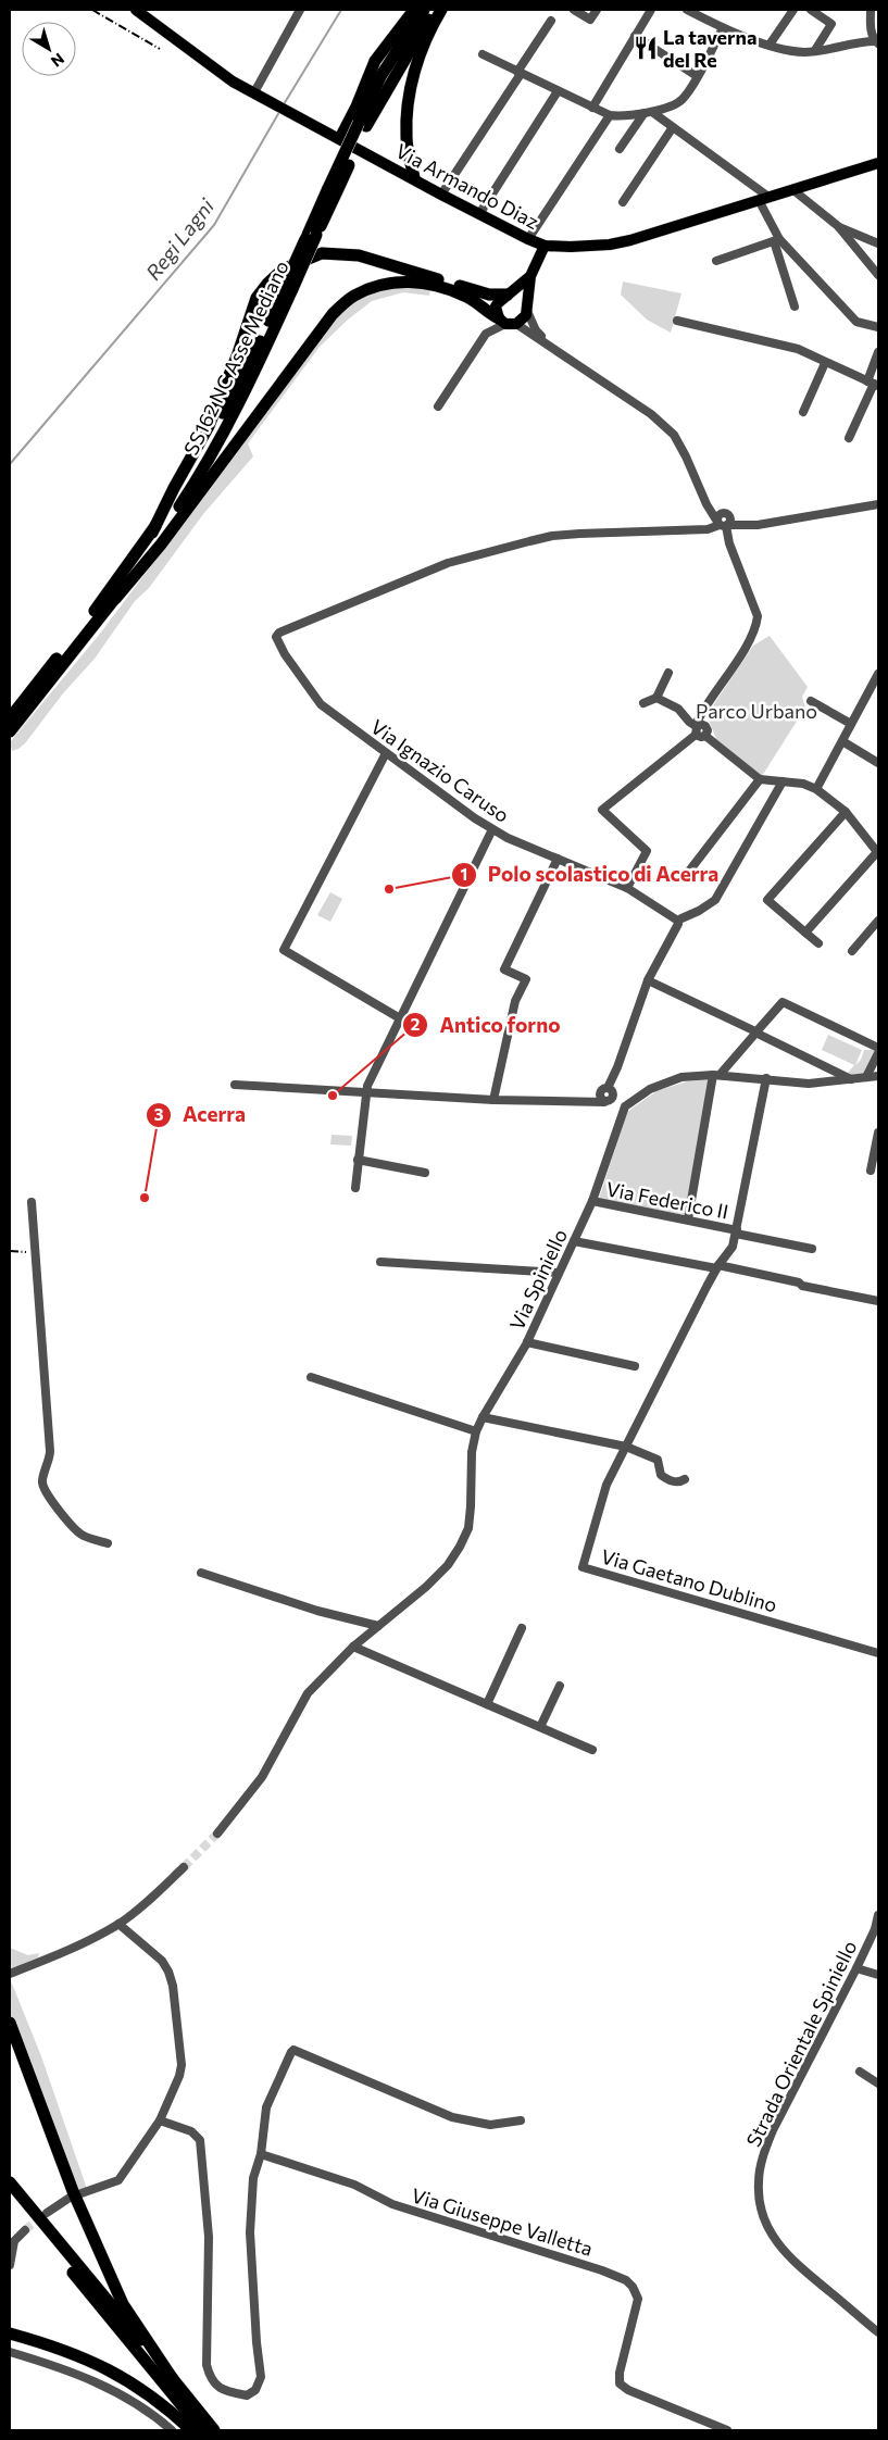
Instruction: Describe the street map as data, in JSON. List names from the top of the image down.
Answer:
{
  "streets": {
    "highway": ["SS162 NC Asse Mediano"],
    "main road": ["Via Armando Diaz"],
    "street": [
      "Via Ignazio Caruso",
      "Via Federico II",
      "Via Spiniello",
      "Via Gaetano Dublino",
      "Strada Orientale Spiniello",
      "Via Giuseppe Valletta"
    ]
  },
  "crossings": [
    ["Via Federico II", "Via Spiniello"],
    ["Via Federico II", "Via Gaetano Dublino"]
  ],
  "water": ["Regi Lagni"],
  "parks": ["Parco Urbano"],
  "places": {
    "restaurant": ["La taverna del Re"],
    "other": ["Polo scolastico di Acerra", "Antico forno", "Acerra"]
  },
  "north": "bottom right"
}
